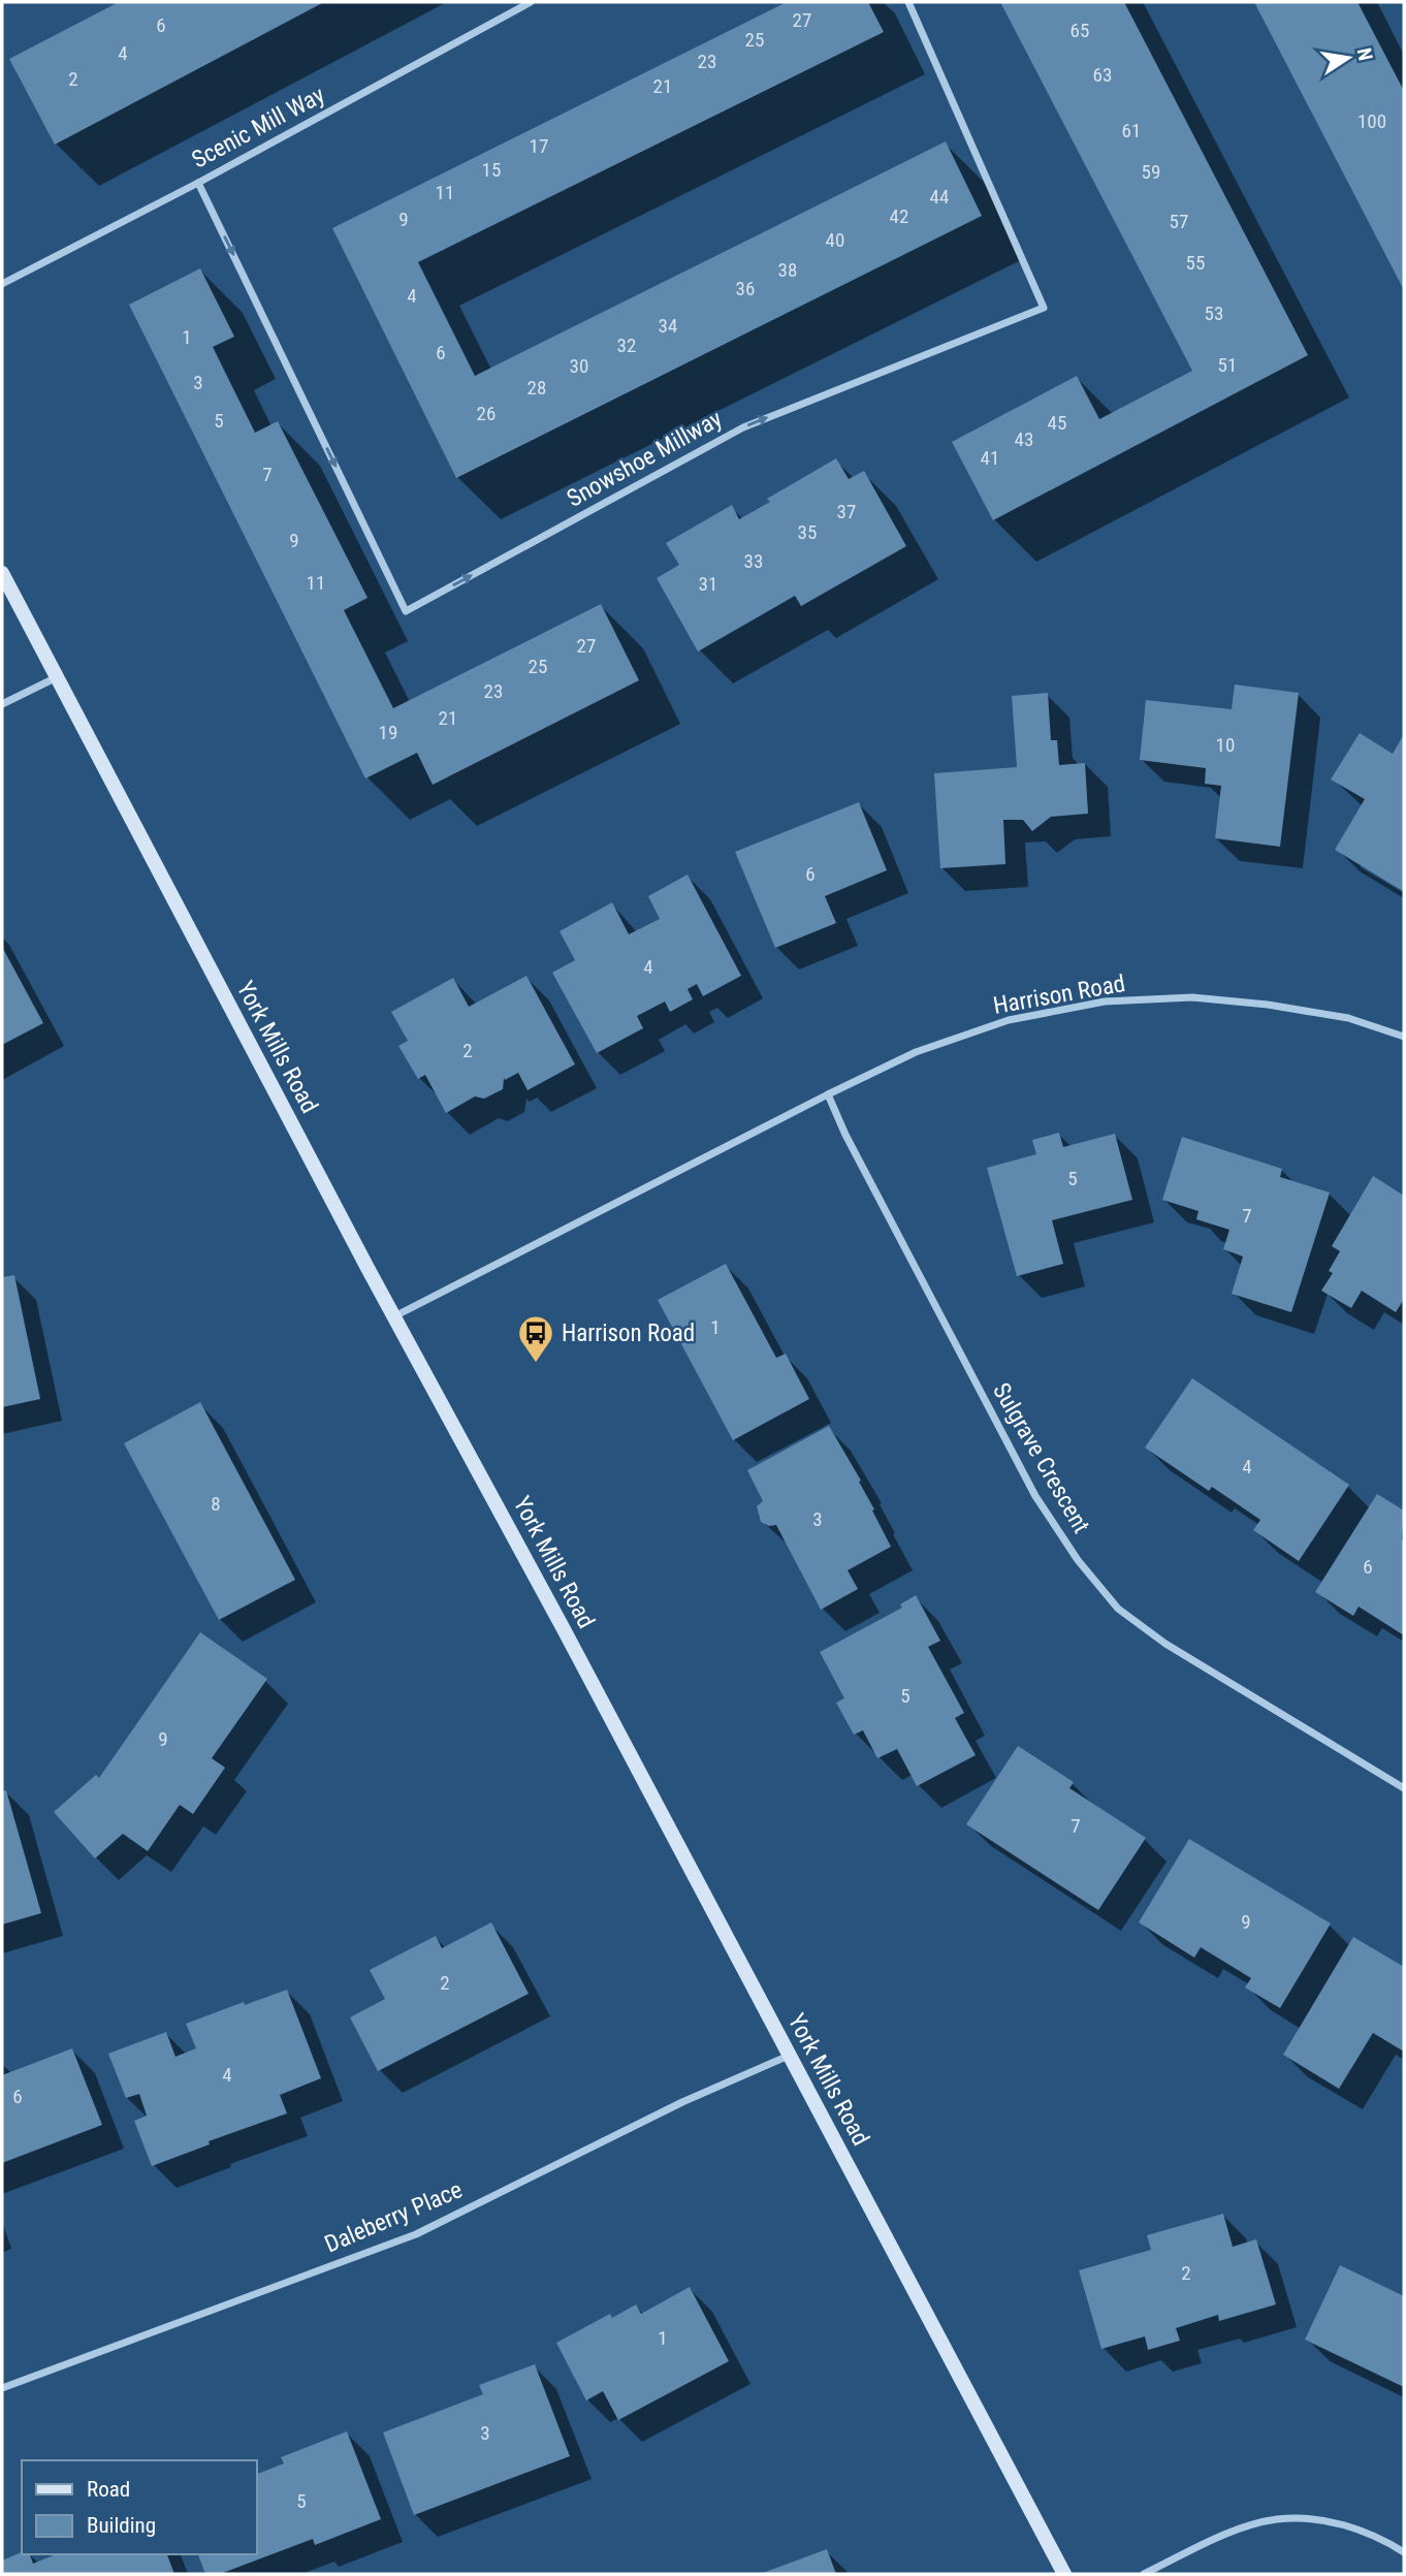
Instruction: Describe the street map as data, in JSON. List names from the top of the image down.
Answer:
{
  "streets": {
    "main road": ["York Mills Road"],
    "street": [
      "Scenic Mill Way",
      "Snowshoe Millway",
      "Harrison Road",
      "Sulgrave Crescent",
      "Daleberry Place"
    ]
  },
  "crossings": [
    ["Scenic Mill Way", "Snowshoe Millway"],
    ["Harrison Road", "York Mills Road"],
    ["Harrison Road", "Sulgrave Crescent"],
    ["York Mills Road", "Daleberry Place"]
  ],
  "places": {
    "bus stop": ["Harrison Road"]
  },
  "house_numbers": [
    "27",
    "6",
    "65",
    "25",
    "4",
    "23",
    "63",
    "2",
    "21",
    "100",
    "61",
    "17",
    "15",
    "59",
    "11",
    "44",
    "42",
    "9",
    "57",
    "40",
    "55",
    "38",
    "36",
    "4",
    "53",
    "34",
    "1",
    "32",
    "6",
    "51",
    "30",
    "3",
    "28",
    "26",
    "5",
    "45",
    "43",
    "41",
    "7",
    "37",
    "35",
    "9",
    "33",
    "11",
    "31",
    "27",
    "25",
    "23",
    "21",
    "19",
    "10",
    "6",
    "4",
    "2",
    "5",
    "7",
    "1",
    "4",
    "8",
    "3",
    "6",
    "5",
    "9",
    "7",
    "9",
    "2",
    "4",
    "6",
    "2",
    "1",
    "3",
    "5"
  ],
  "legend": ["Road", "Building"],
  "north": "right"
}
